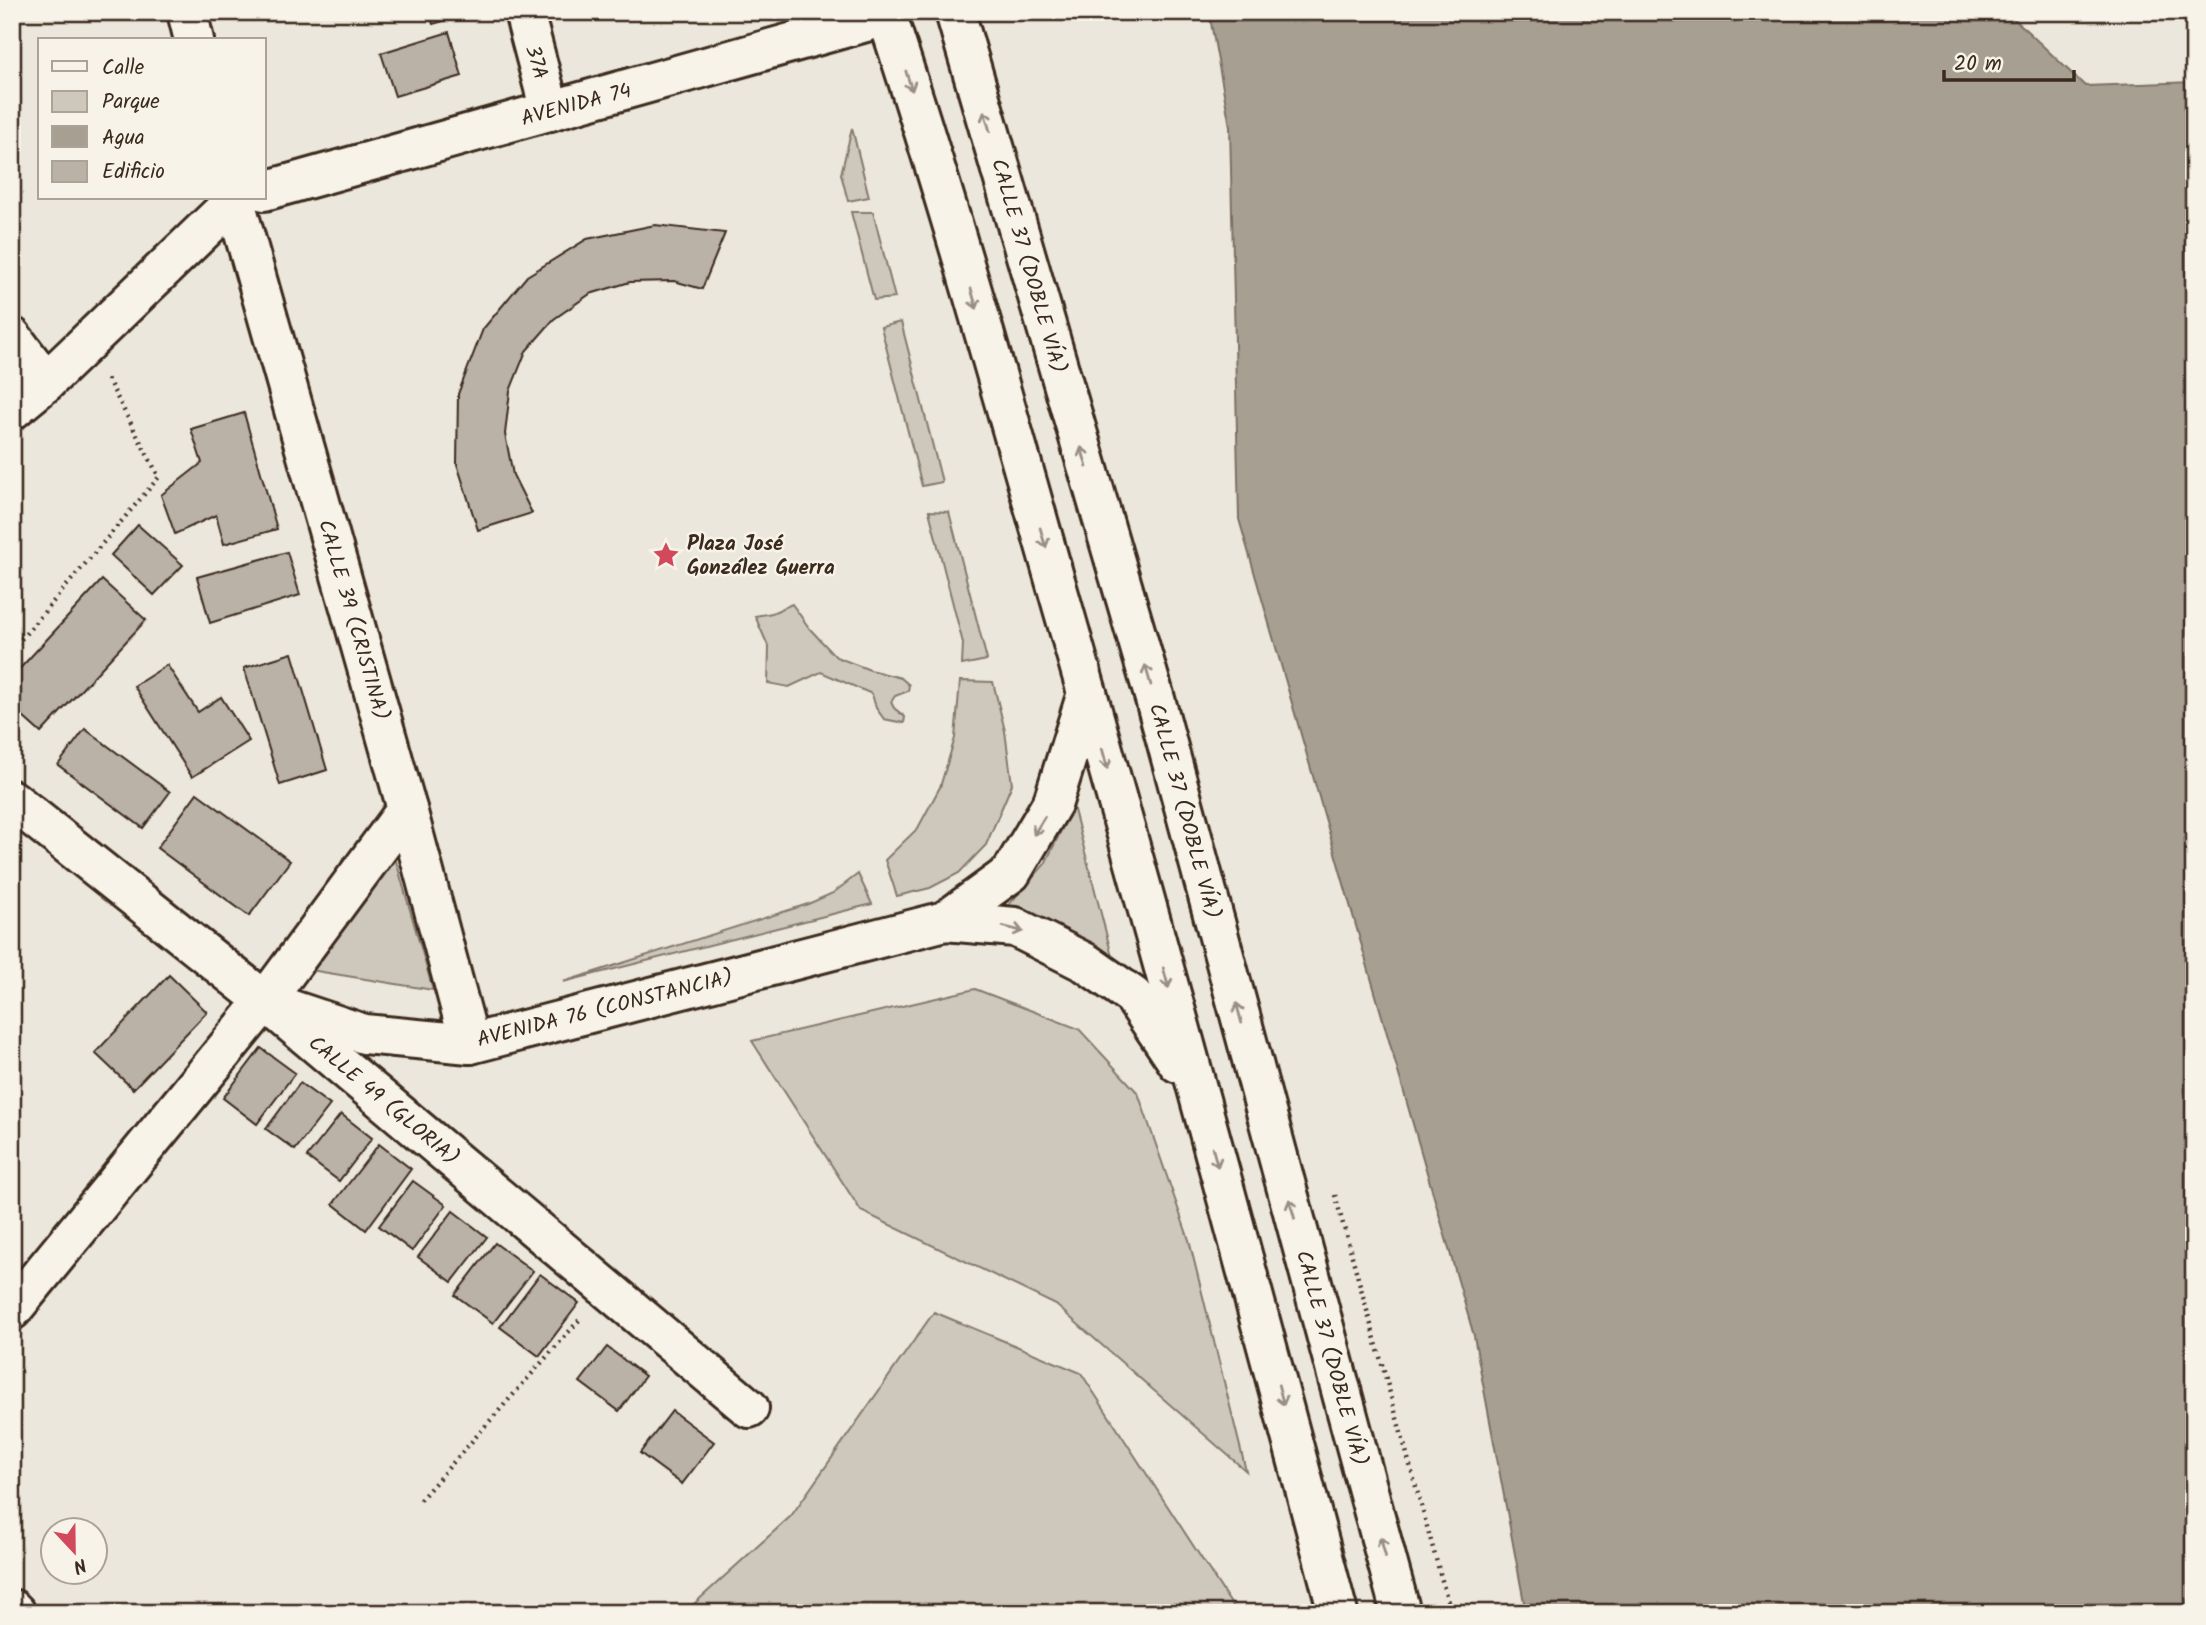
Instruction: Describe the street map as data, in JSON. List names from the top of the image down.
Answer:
{
  "streets": {
    "main road": [
      "37A",
      "AVENIDA 74",
      "CALLE 37 (DOBLE VÍA)",
      "CALLE 39 (CRISTINA)",
      "AVENIDA 76 (CONSTANCIA)",
      "CALLE 49 (GLORIA)"
    ]
  },
  "crossings": [
    ["37A", "AVENIDA 74"],
    ["CALLE 39 (CRISTINA)", "AVENIDA 76 (CONSTANCIA)"],
    ["AVENIDA 76 (CONSTANCIA)", "CALLE 49 (GLORIA)"]
  ],
  "places": {
    "place": ["Plaza José González Guerra"]
  },
  "legend": [
    "Calle",
    "Parque",
    "Agua",
    "Edificio"
  ],
  "scale_bar": "20 m",
  "north": "bottom"
}
